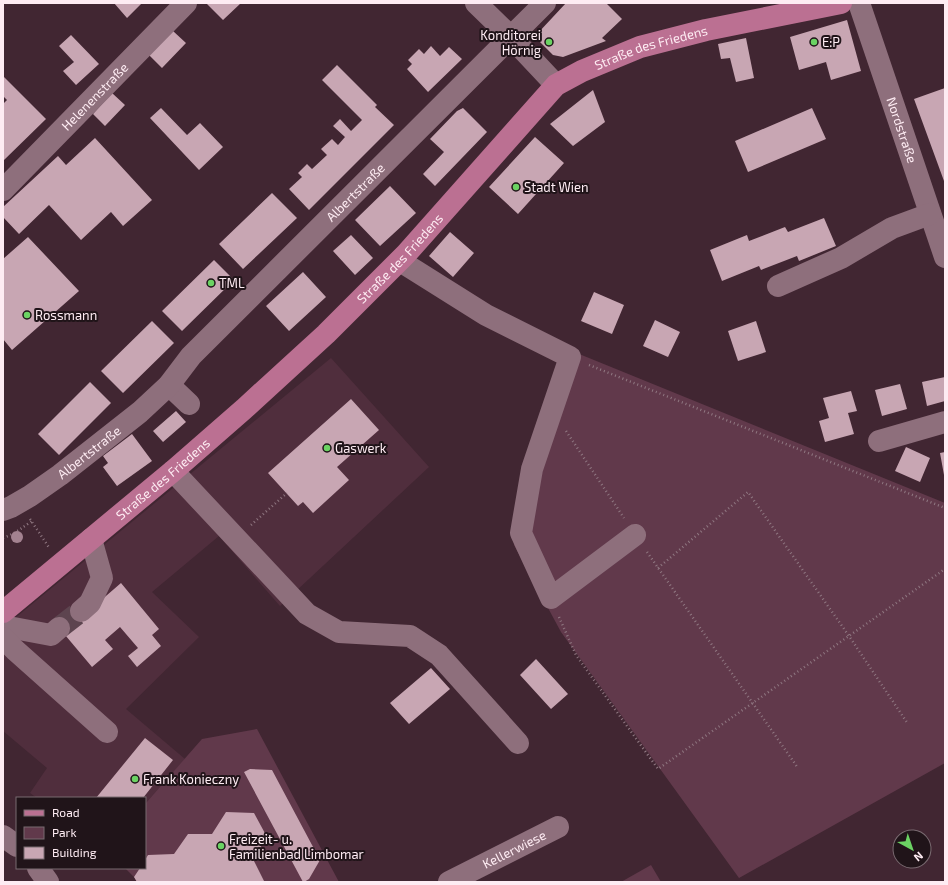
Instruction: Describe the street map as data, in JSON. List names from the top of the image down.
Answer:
{
  "streets": {
    "main road": ["Straße des Friedens"],
    "street": [
      "Helenenstraße",
      "Nordstraße",
      "Albertstraße",
      "Kellerwiese"
    ]
  },
  "places": [
    "Konditorei Hörnig",
    "E:P",
    "Stadt Wien",
    "TML",
    "Rossmann",
    "Gaswerk",
    "Frank Konieczny",
    "Freizeit- u. Familienbad Limbomar"
  ],
  "legend": ["Road", "Park", "Building"],
  "north": "bottom right"
}
